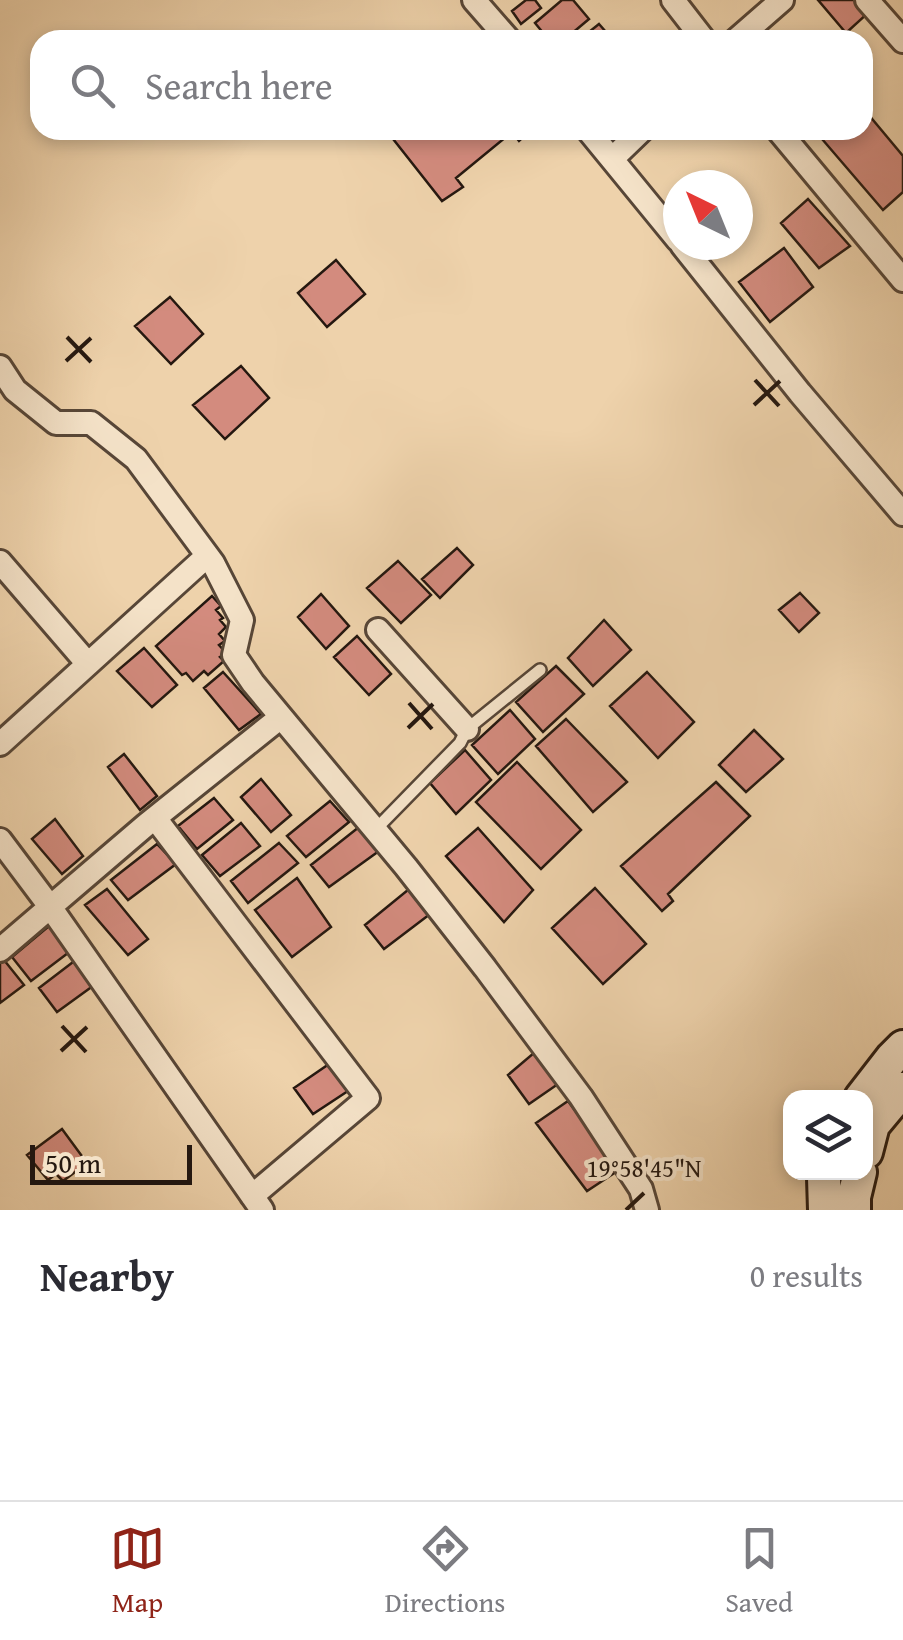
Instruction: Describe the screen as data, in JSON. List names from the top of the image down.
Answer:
{
  "scale_bar": "50 m",
  "north": "top left",
  "page": {
    "search": "Search here",
    "scale": "50 m",
    "heading": ["Nearby", "0 results"],
    "nav": ["Map", "Directions", "Saved"]
  },
  "coordinates": ["19°58'45\"N"]
}
